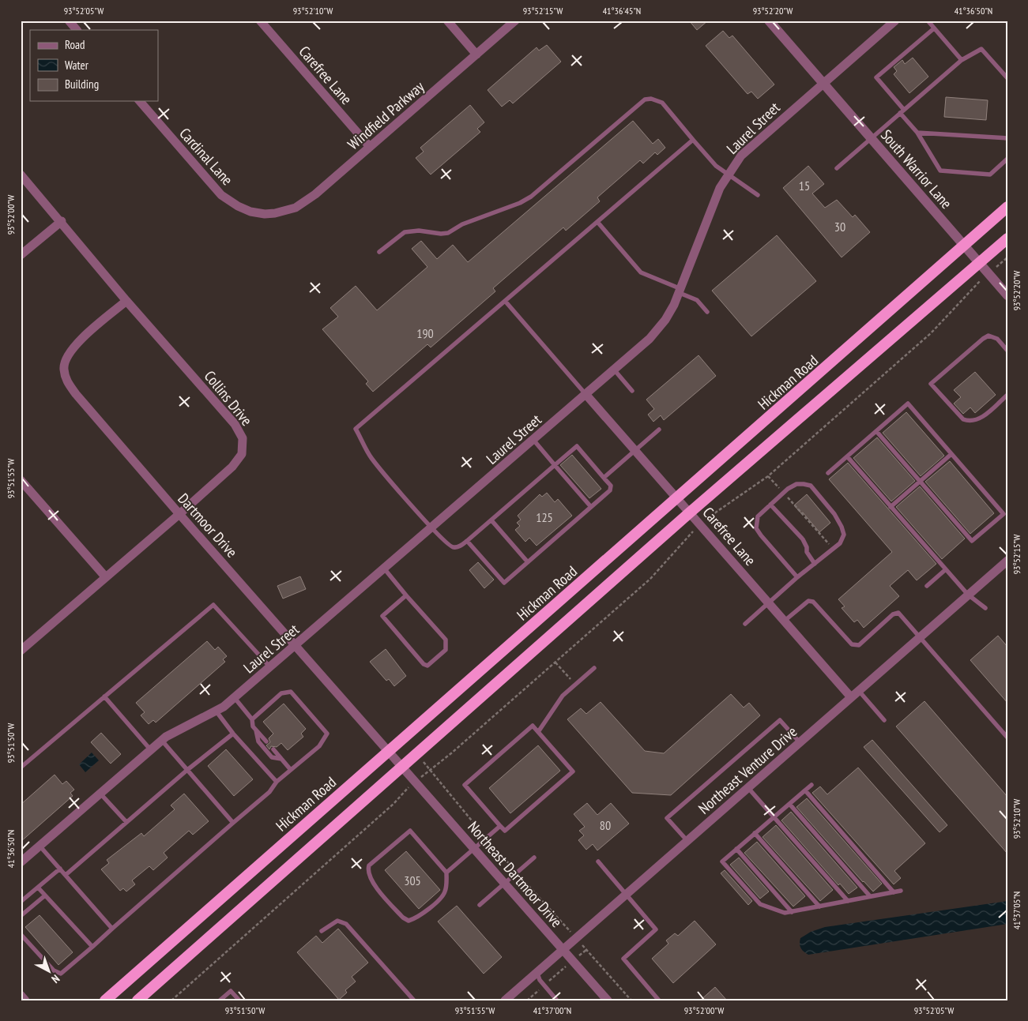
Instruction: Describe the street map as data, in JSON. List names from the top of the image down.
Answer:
{
  "streets": {
    "highway": ["Hickman Road"],
    "street": [
      "Carefree Lane",
      "Windfield Parkway",
      "Laurel Street",
      "Cardinal Lane",
      "South Warrior Lane",
      "Collins Drive",
      "Dartmoor Drive",
      "Northeast Venture Drive",
      "Northeast Dartmoor Drive"
    ]
  },
  "crossings": [
    ["Carefree Lane", "Windfield Parkway"],
    ["Carefree Lane", "Laurel Street"],
    ["Carefree Lane", "Hickman Road"],
    ["Carefree Lane", "Northeast Venture Drive"],
    ["Windfield Parkway", "Cardinal Lane"],
    ["Laurel Street", "South Warrior Lane"],
    ["Laurel Street", "Dartmoor Drive"],
    ["South Warrior Lane", "Hickman Road"],
    ["Hickman Road", "Dartmoor Drive"],
    ["Collins Drive", "Dartmoor Drive"],
    ["Dartmoor Drive", "Northeast Dartmoor Drive"],
    ["Northeast Venture Drive", "Northeast Dartmoor Drive"]
  ],
  "house_numbers": [
    "15",
    "30",
    "190",
    "125",
    "80",
    "305"
  ],
  "legend": ["Road", "Water", "Building"],
  "north": "bottom right",
  "coordinates": [
    "93°52'05\"W",
    "93°52'10\"W",
    "93°52'15\"W",
    "41°36'45\"N",
    "93°52'20\"W",
    "41°36'50\"N",
    "93°52'00\"W",
    "93°51'55\"W",
    "93°51'50\"W",
    "41°37'05\"N",
    "41°37'00\"N"
  ]
}
